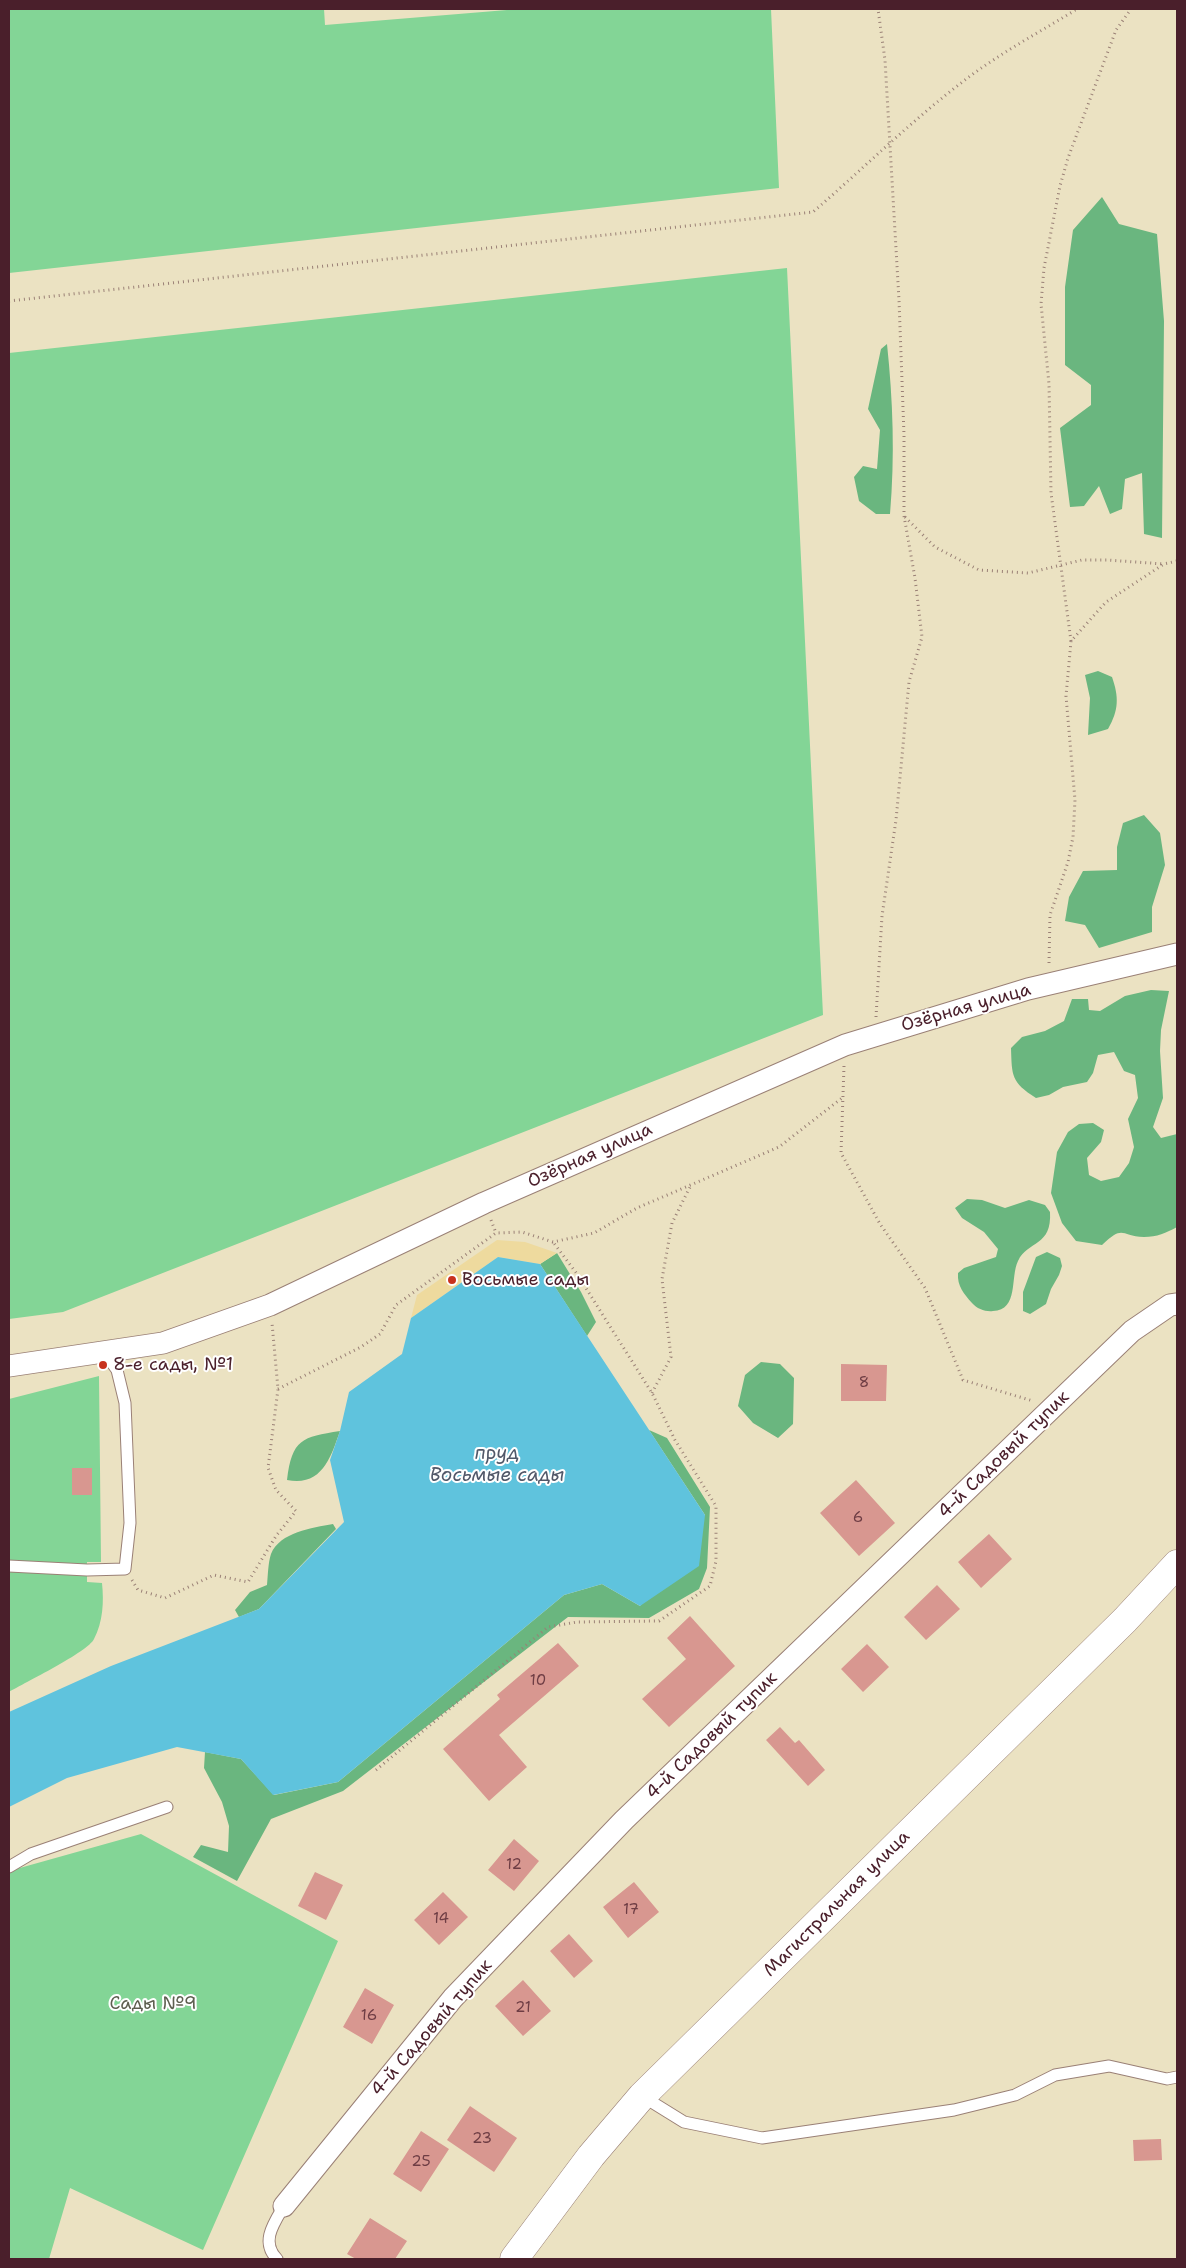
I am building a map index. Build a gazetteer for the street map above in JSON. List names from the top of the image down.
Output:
{
  "streets": {
    "street": ["Озёрная улица", "4-й Садовый тупик", "Магистральная улица"]
  },
  "water": ["пруд Восьмые сады"],
  "parks": ["Сады №9"],
  "places": ["Восьмые сады", "8-е сады, №1"],
  "house_numbers": [
    "8",
    "6",
    "10",
    "12",
    "17",
    "14",
    "21",
    "16",
    "23",
    "25"
  ]
}
